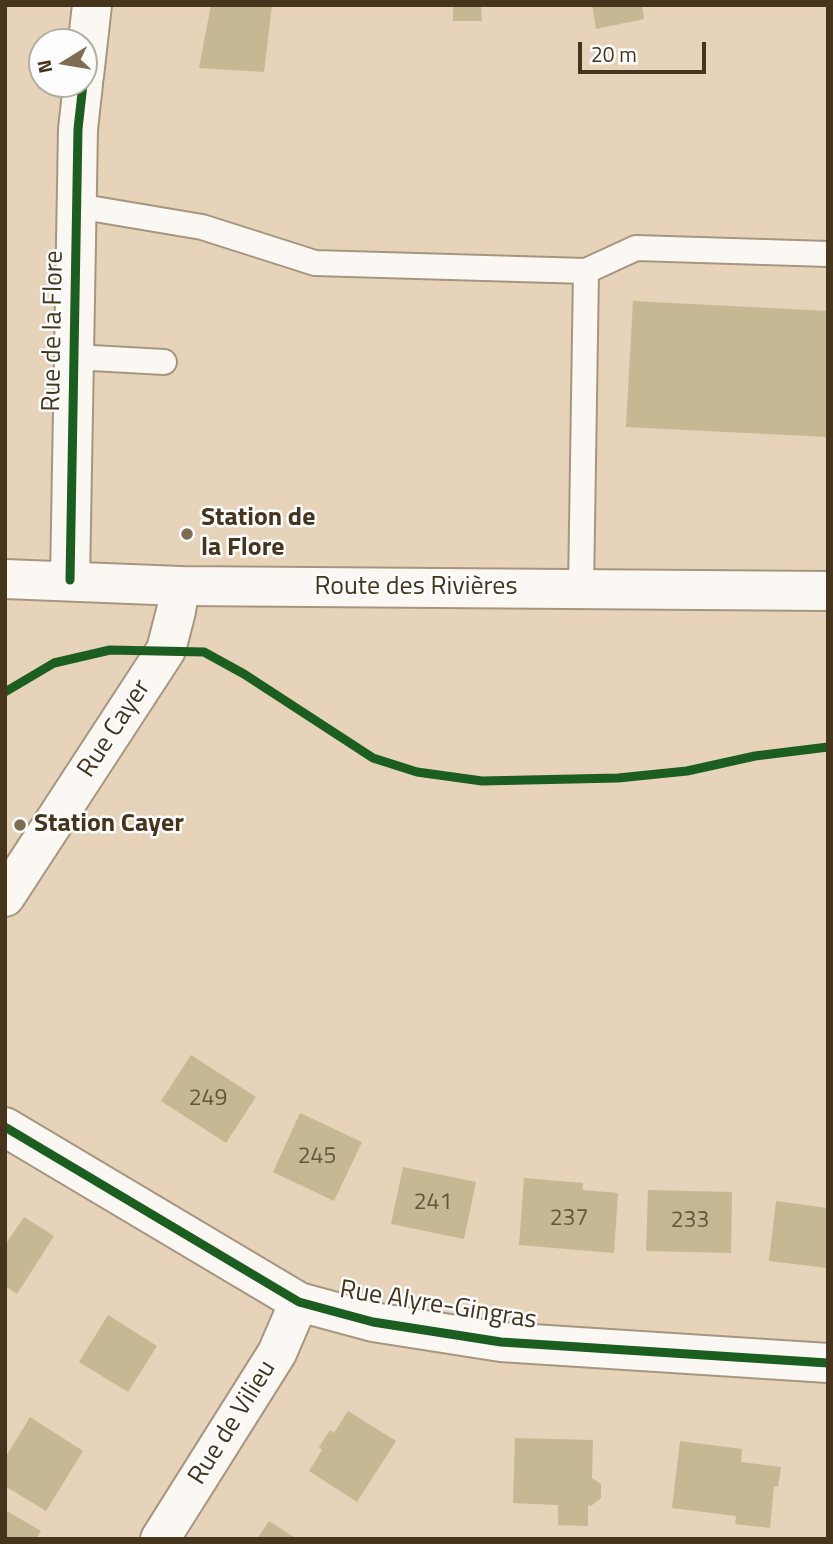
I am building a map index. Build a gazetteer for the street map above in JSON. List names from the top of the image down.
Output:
{
  "streets": {
    "street": [
      "Rue de la Flore",
      "Route des Rivières",
      "Rue Cayer",
      "Rue Alyre-Gingras",
      "Rue de Vilieu"
    ]
  },
  "crossings": [
    ["Rue de la Flore", "Route des Rivières"],
    ["Route des Rivières", "Rue Cayer"],
    ["Rue Alyre-Gingras", "Rue de Vilieu"]
  ],
  "places": ["Station de la Flore", "Station Cayer"],
  "house_numbers": [
    "249",
    "245",
    "241",
    "237",
    "233"
  ],
  "scale_bar": "20 m",
  "north": "left"
}
